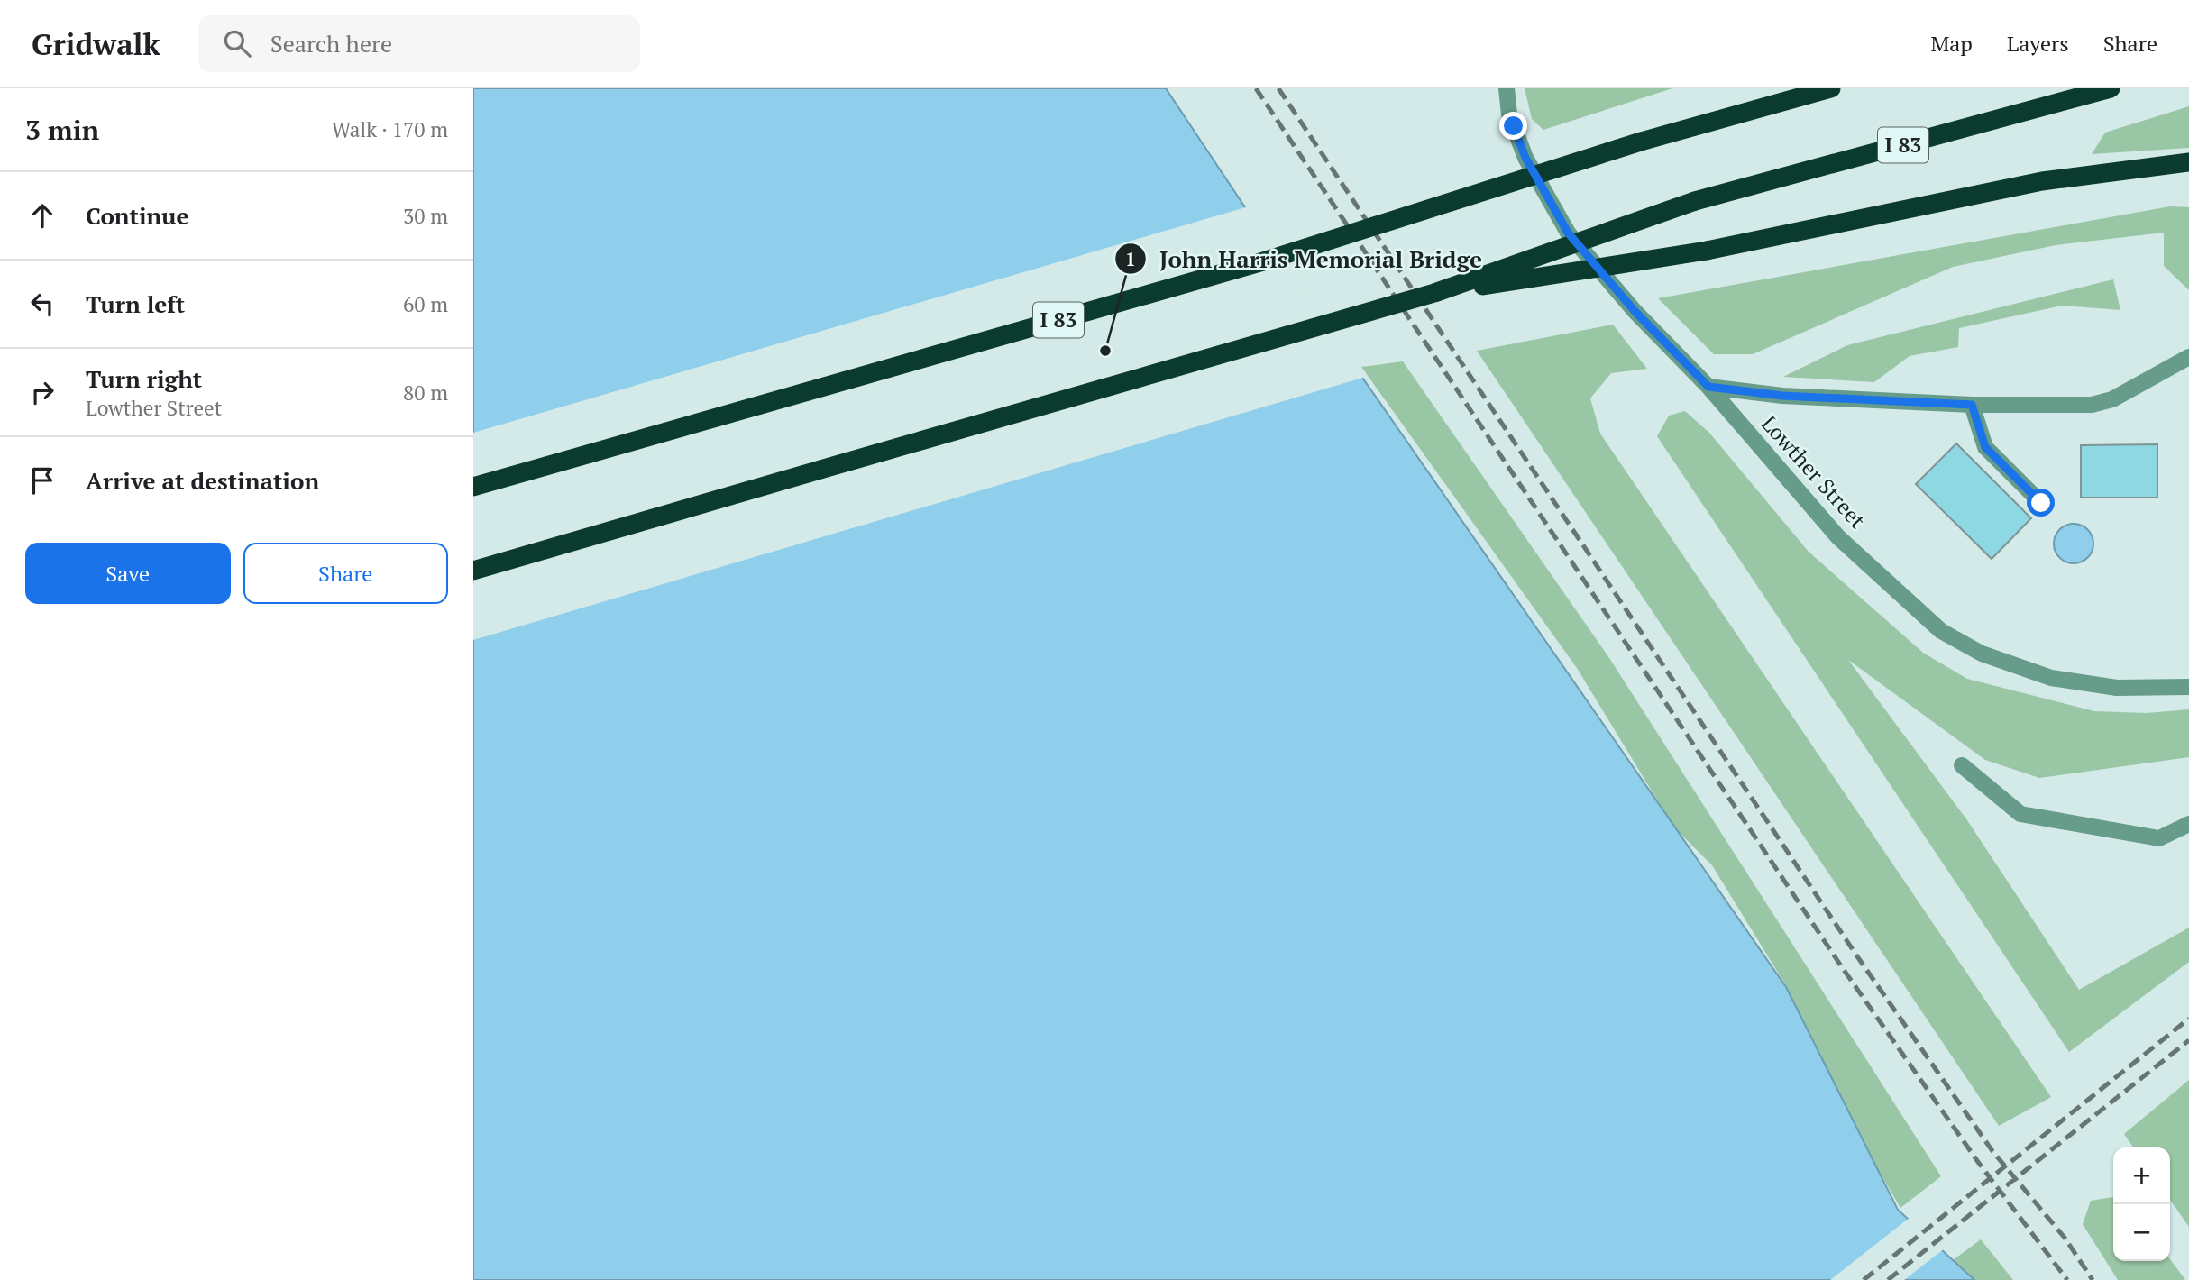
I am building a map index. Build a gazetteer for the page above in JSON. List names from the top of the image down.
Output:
{
  "streets": {
    "highway": ["I 83"],
    "street": ["Lowther Street"]
  },
  "places": ["John Harris Memorial Bridge"],
  "page": {
    "header": "Gridwalk",
    "search": "Search here",
    "nav": ["Map", "Layers", "Share"],
    "heading": ["3 min", "Walk · 170 m"],
    "list": [
      ["Continue", "30 m"],
      ["Turn left", "60 m"],
      ["Turn right", "Lowther Street", "80 m"],
      "Arrive at destination"
    ],
    "buttons": ["Save", "Share"],
    "map_buttons": ["+", "−"]
  }
}
